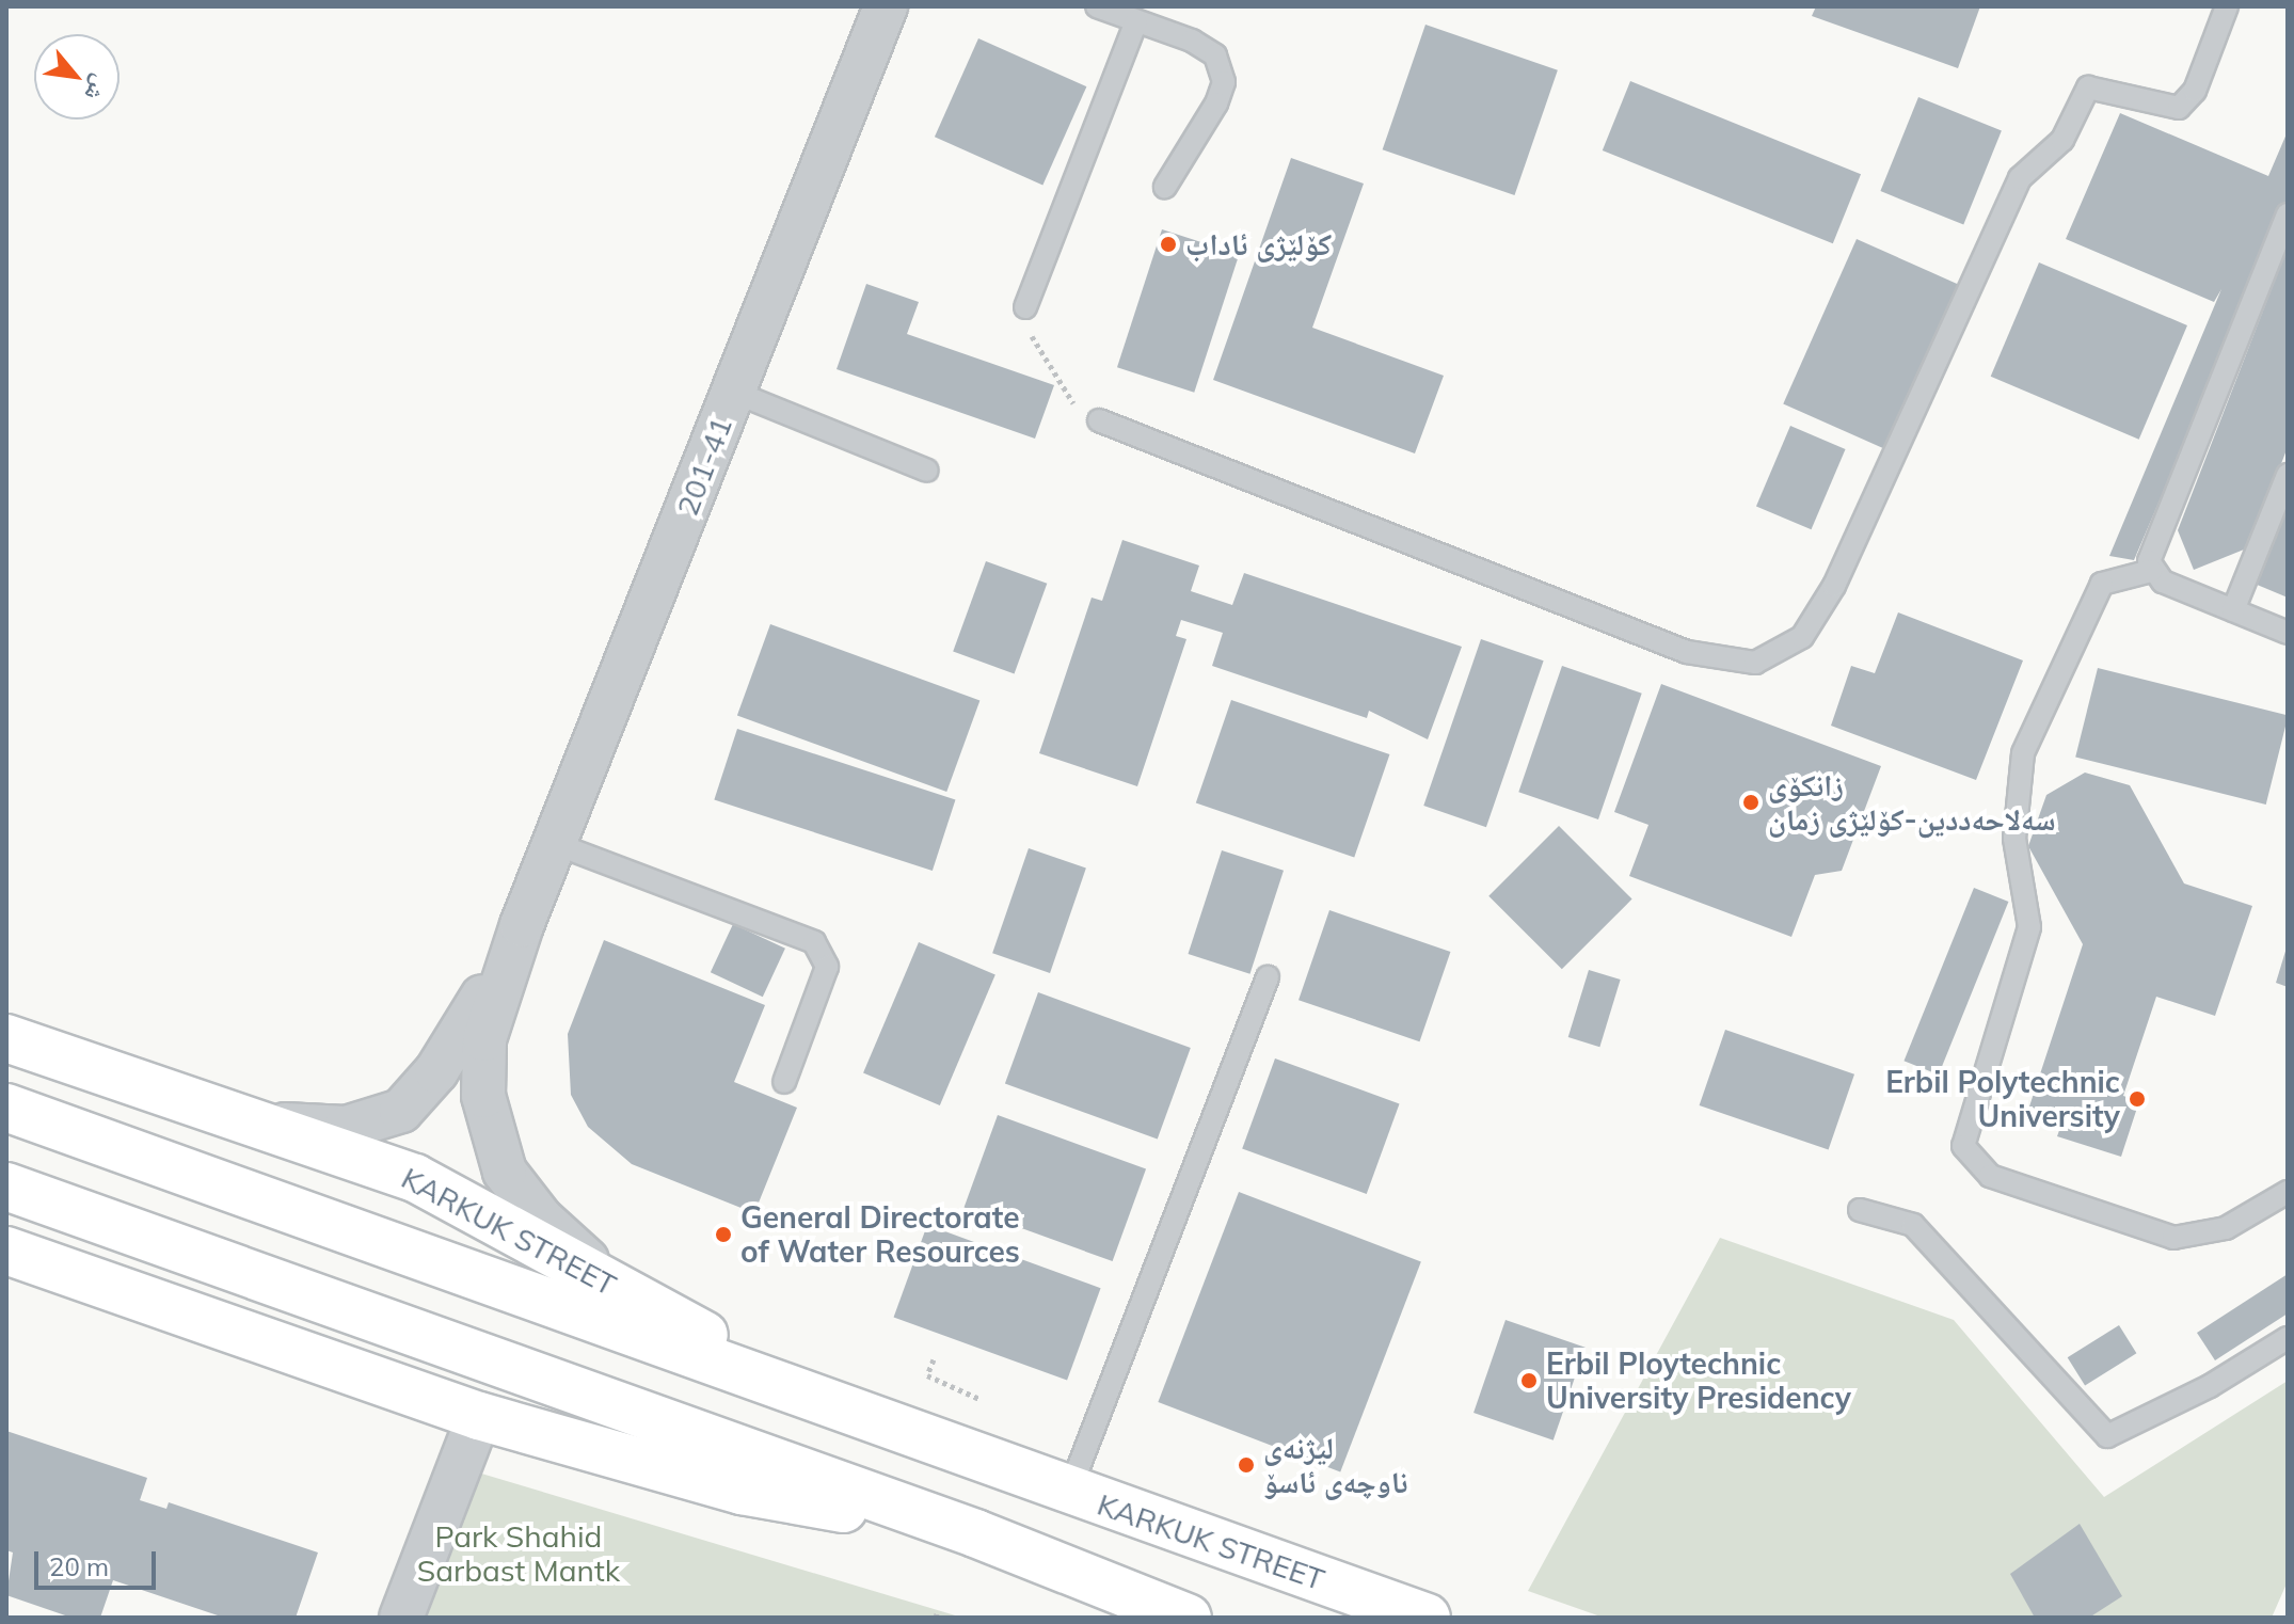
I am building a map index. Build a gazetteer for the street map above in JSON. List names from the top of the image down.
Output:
{
  "streets": {
    "highway": ["KARKUK STREET"],
    "street": ["201-41"]
  },
  "crossings": [
    ["201-41", "KARKUK STREET"]
  ],
  "parks": ["Park Shahid Sarbast Mantk"],
  "places": [
    "کۆلێژی ئاداب",
    "زانکۆی سەلاحەددین-کۆلێژی زمان",
    "Erbil Polytechnic University",
    "General Directorate of Water Resources",
    "Erbil Ploytechnic University Presidency",
    "لیژنەی ناوچەی ئاسۆ"
  ],
  "scale_bar": "20 m",
  "north": "bottom right"
}
